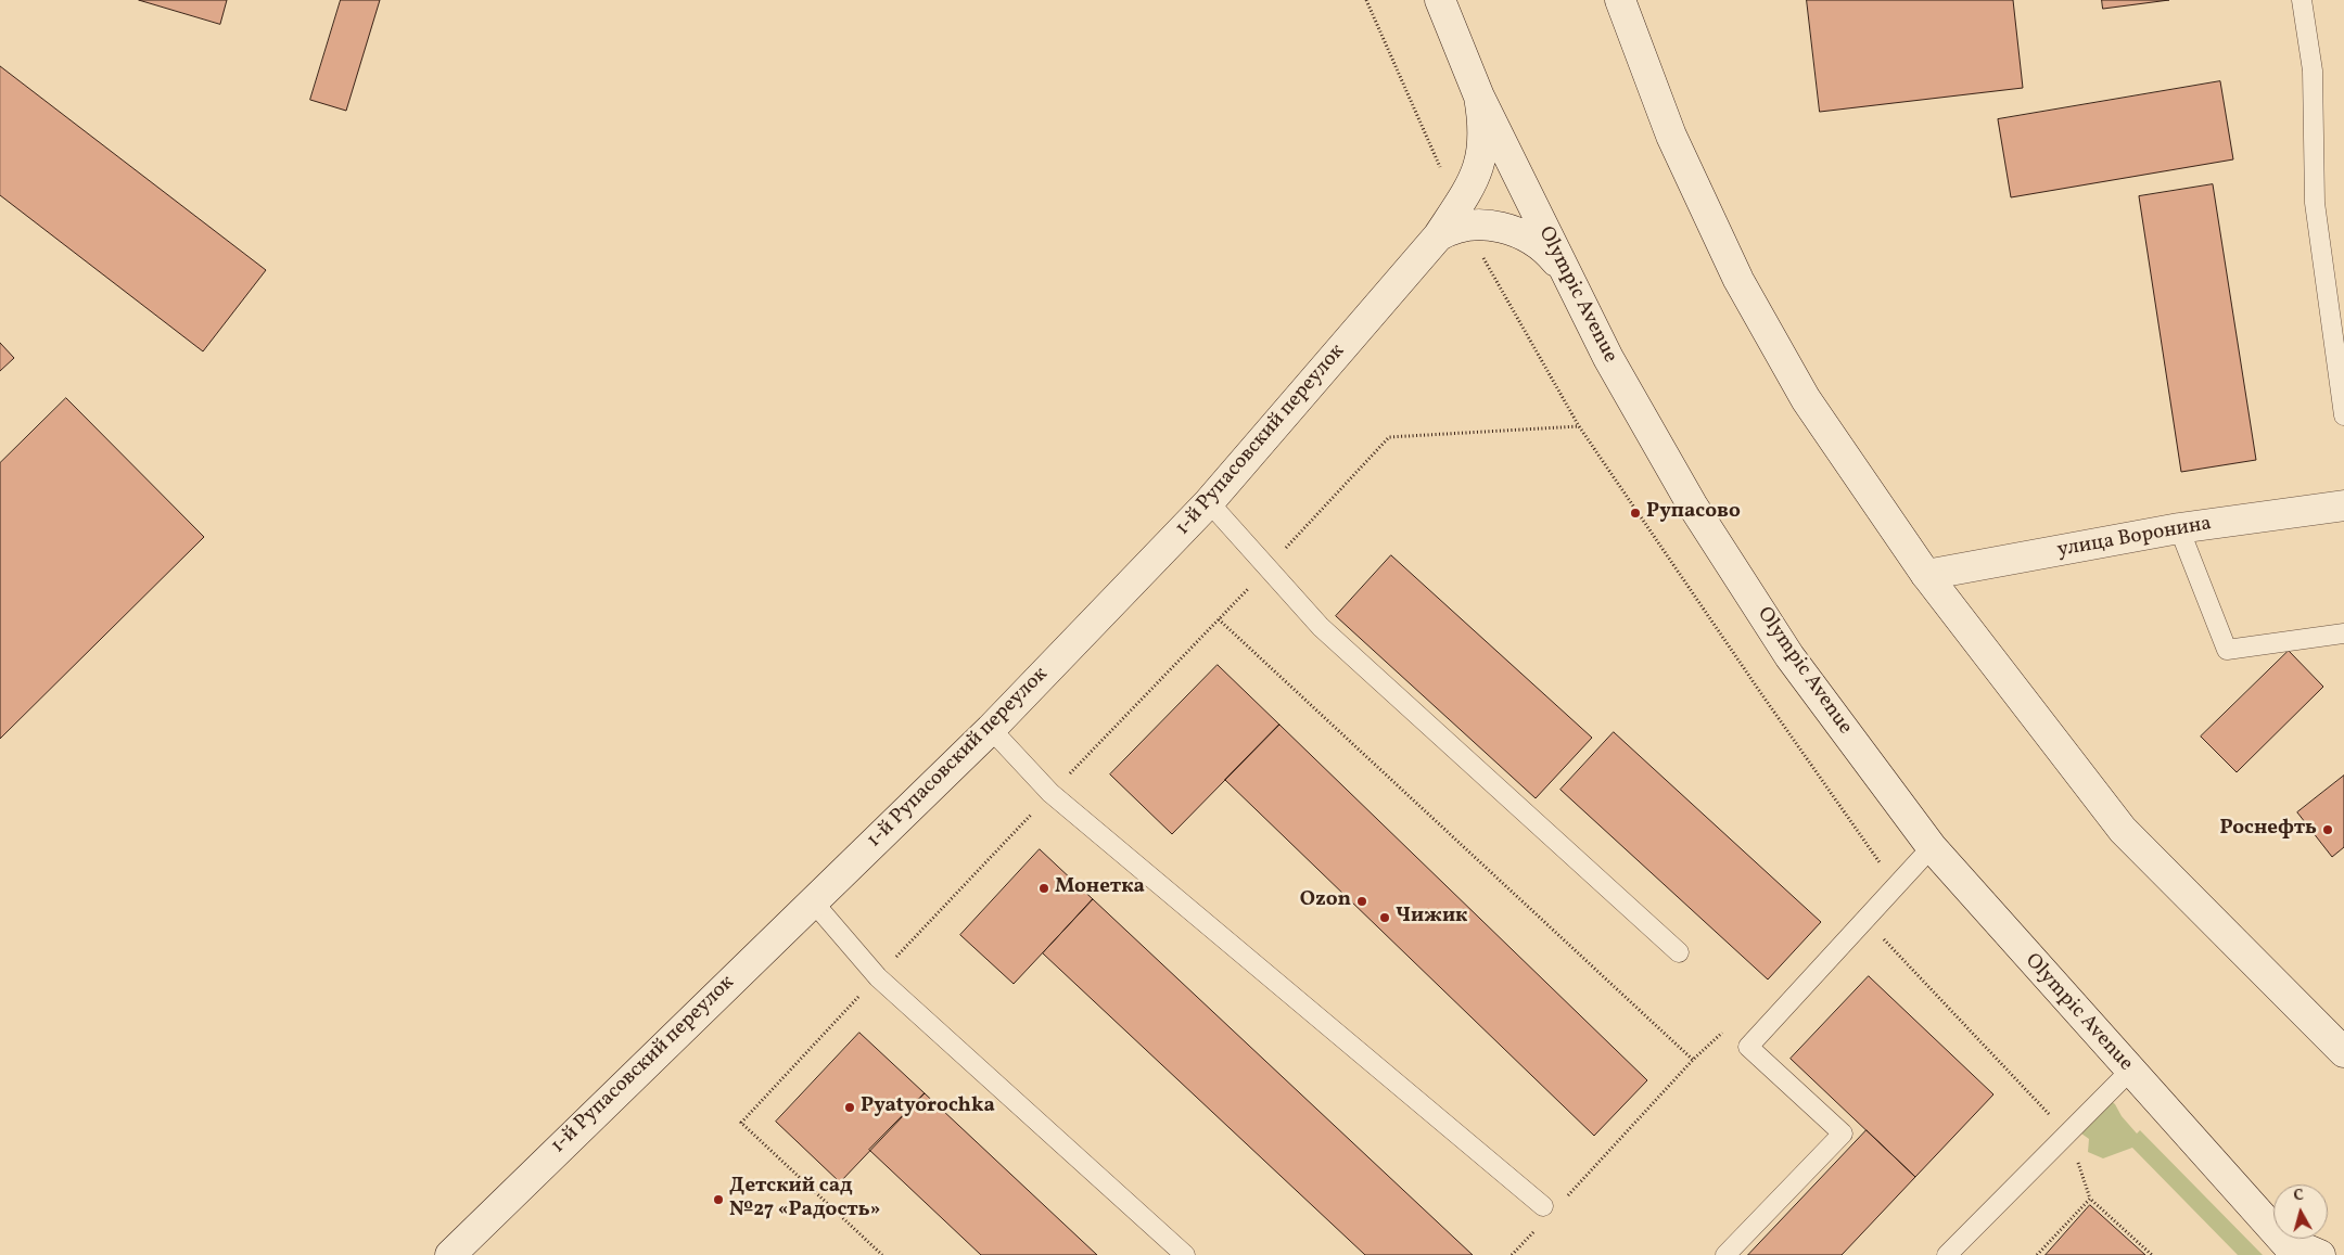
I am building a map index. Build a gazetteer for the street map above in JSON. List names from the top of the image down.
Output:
{
  "streets": {
    "main road": ["Olympic Avenue", "1-й Рупасовский переулок", "улица Воронина"]
  },
  "crossings": [
    ["Olympic Avenue", "1-й Рупасовский переулок"]
  ],
  "places": [
    "Рупасово",
    "Роснефть",
    "Монетка",
    "Ozon",
    "Чижик",
    "Pyatyorochka",
    "Детский сад №27 «Радость»"
  ],
  "north": "top"
}
